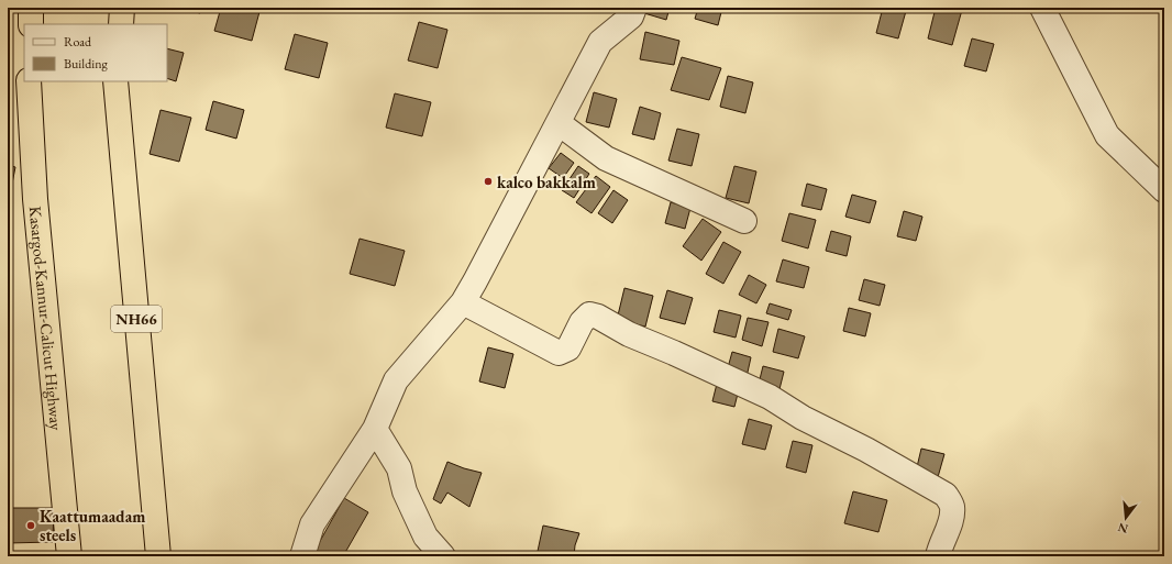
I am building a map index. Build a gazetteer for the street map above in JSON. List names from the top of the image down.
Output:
{
  "streets": {
    "highway": ["Kasargod-Kannur-Calicut Highway", "NH66"]
  },
  "places": ["kalco bakkalm", "Kaattumaadam steels"],
  "legend": ["Road", "Building"],
  "north": "bottom"
}
